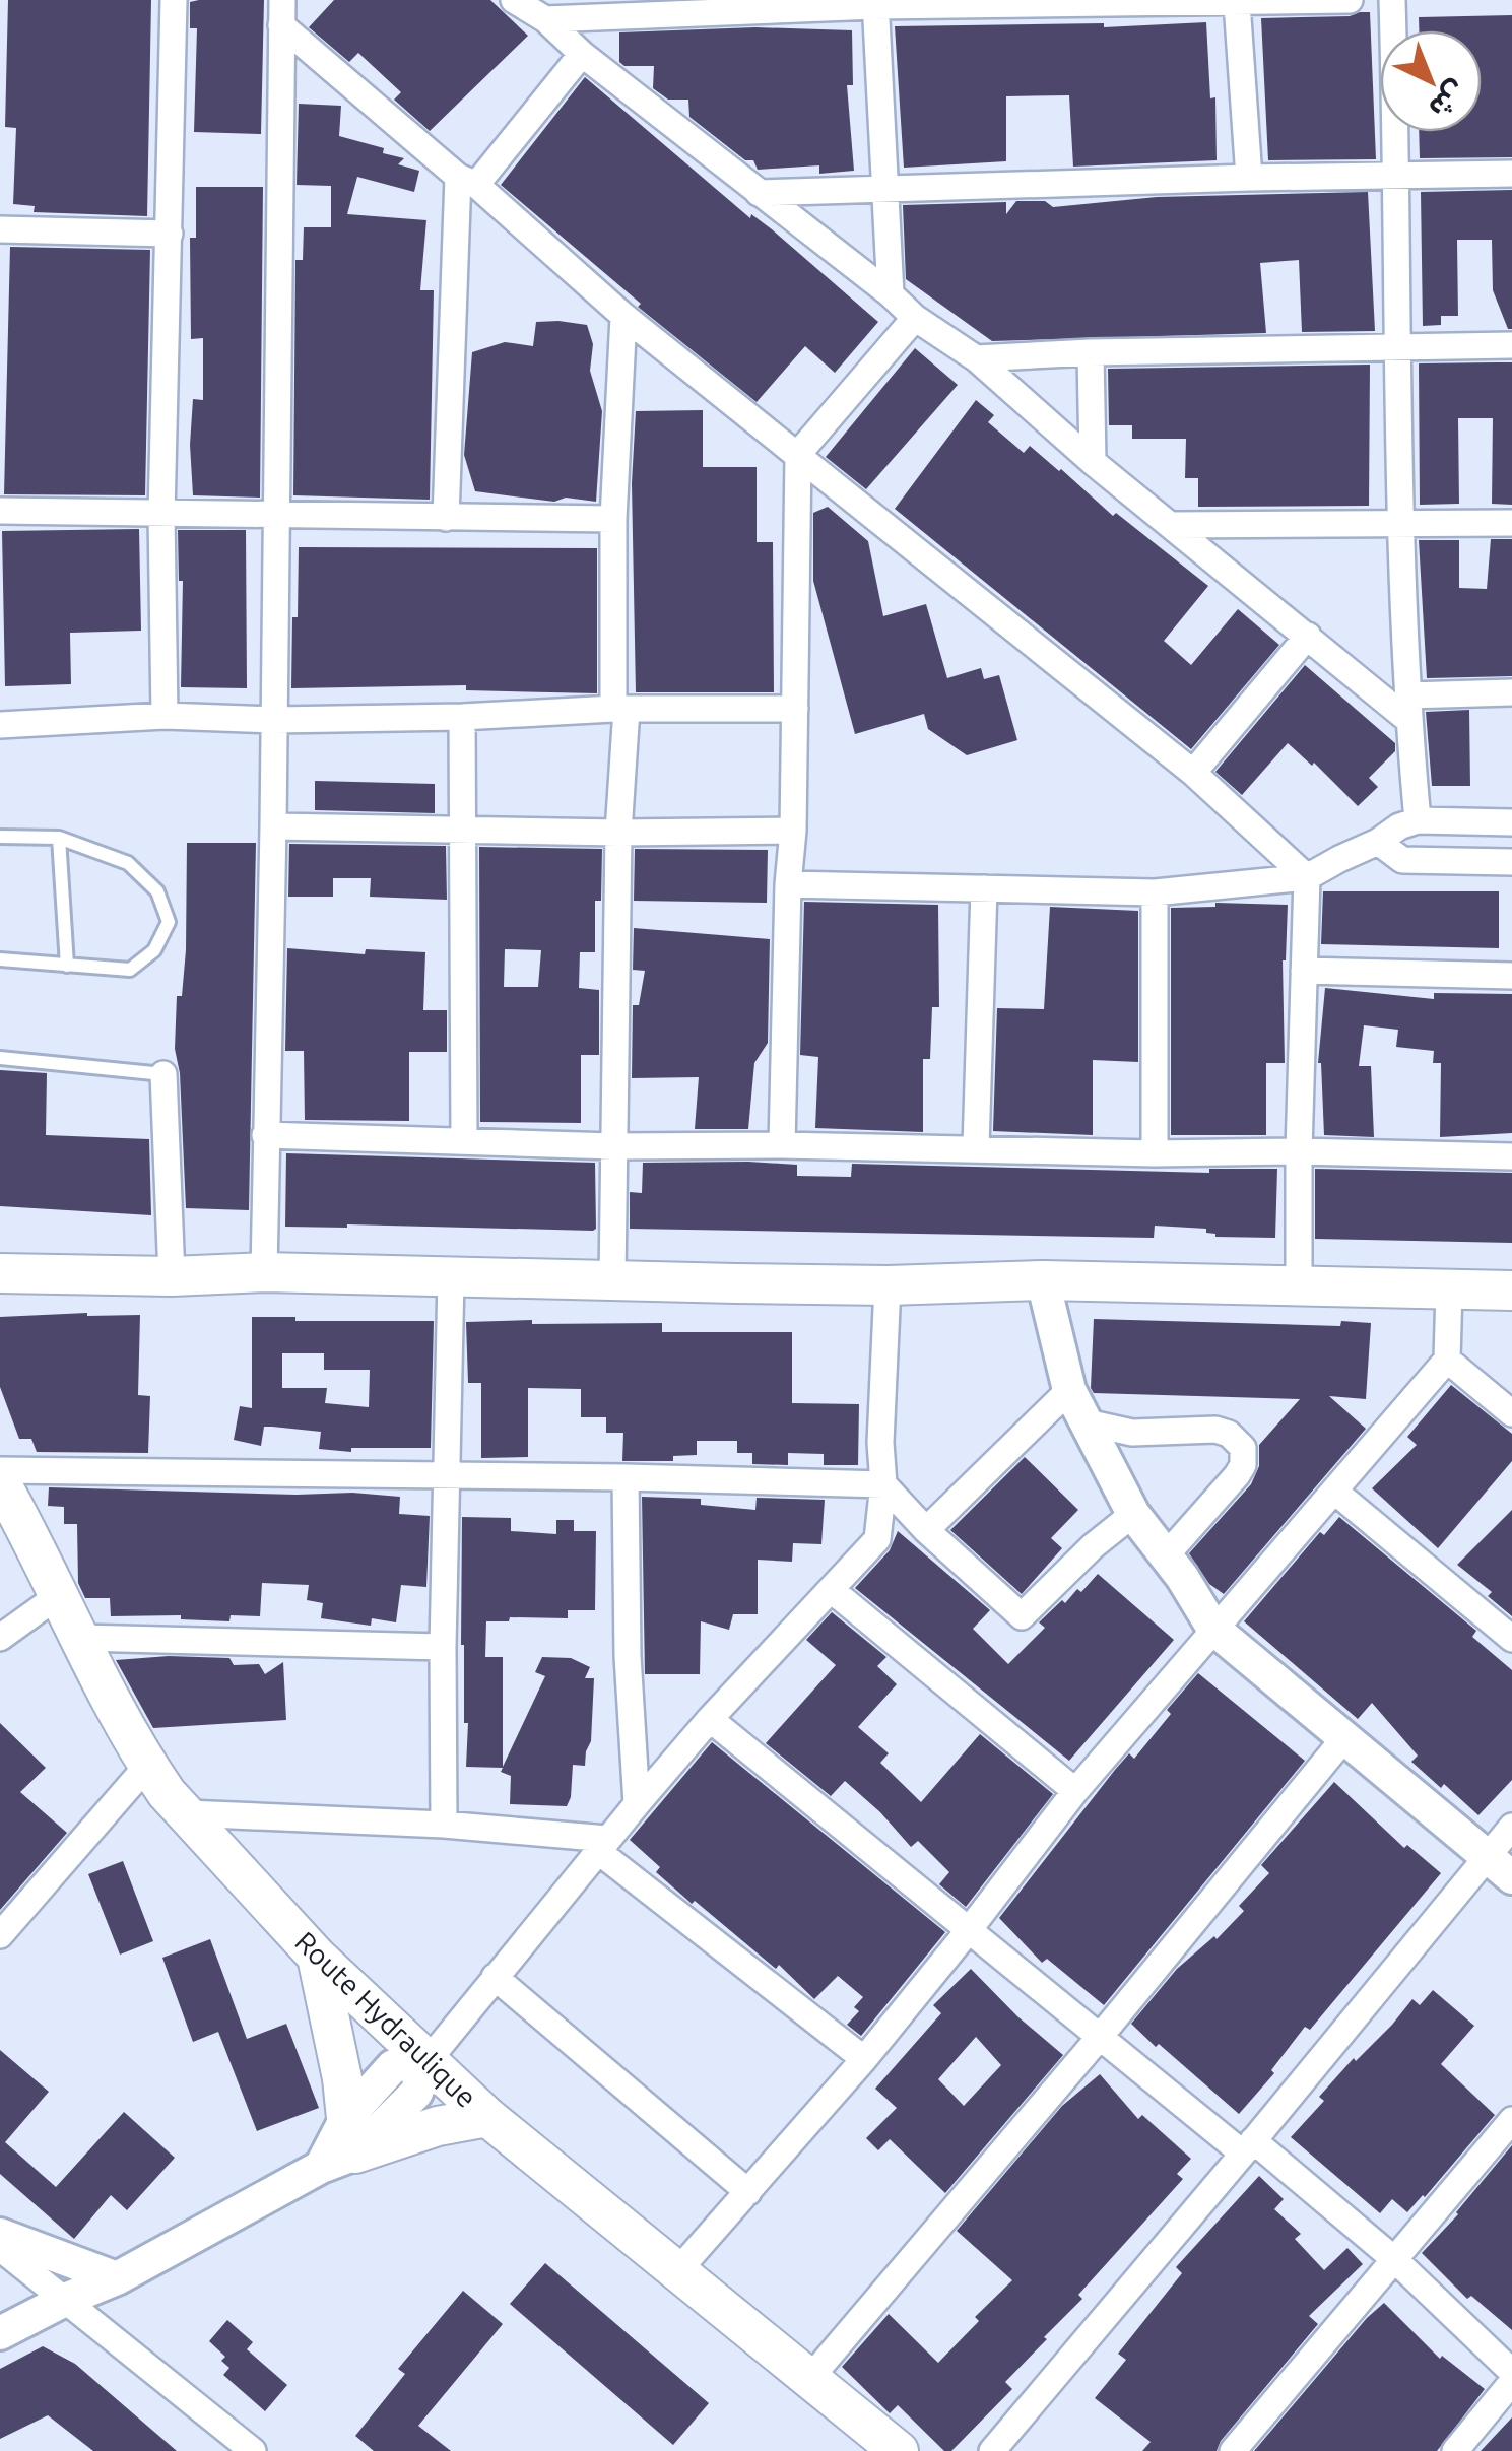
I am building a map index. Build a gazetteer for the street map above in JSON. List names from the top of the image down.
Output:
{
  "streets": {
    "main road": ["Route Hydraulique"]
  },
  "north": "bottom right"
}
